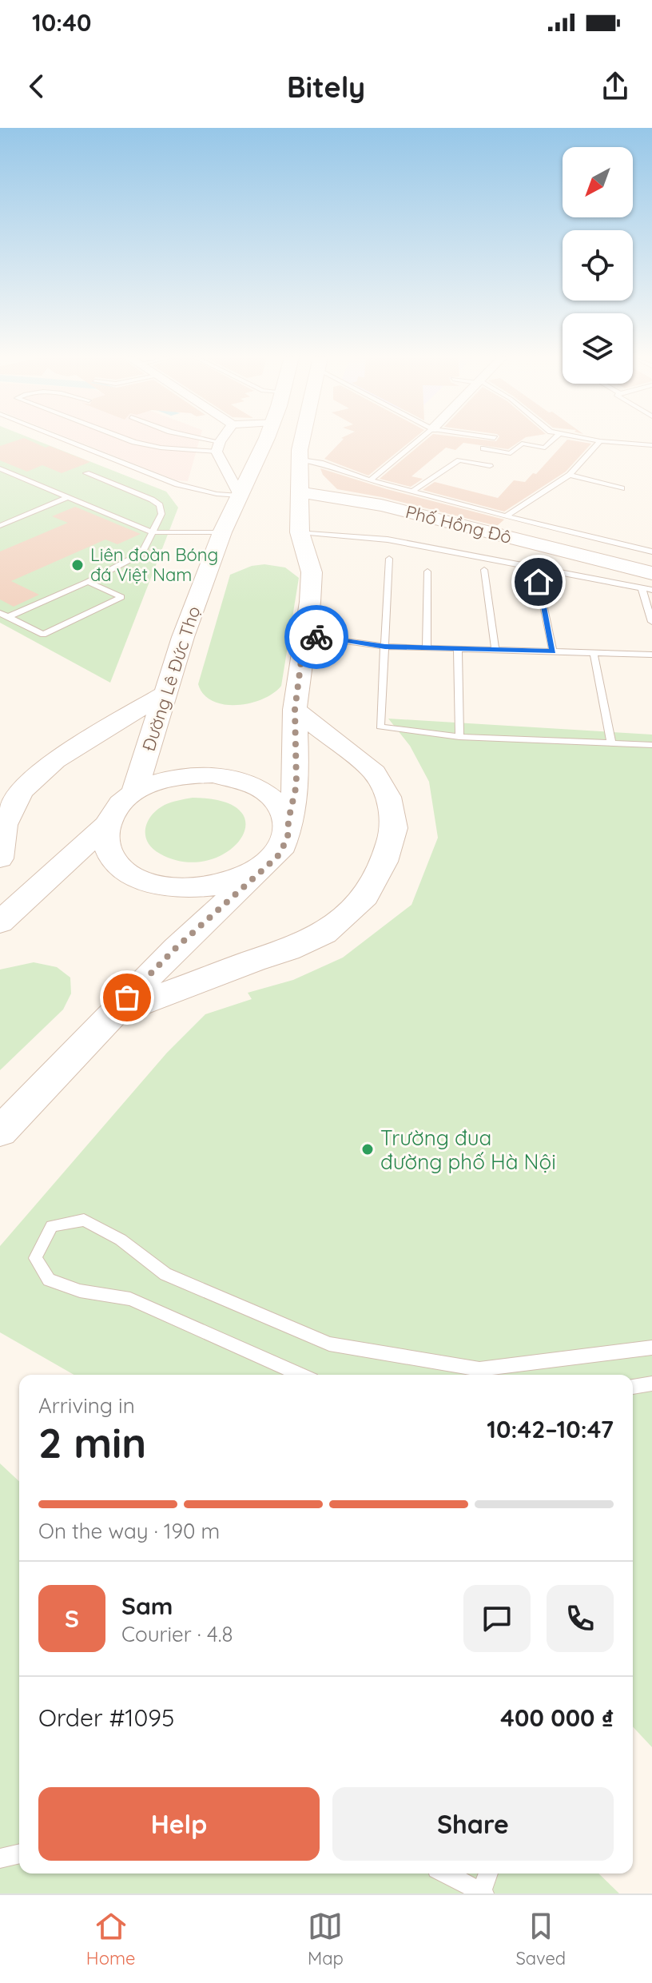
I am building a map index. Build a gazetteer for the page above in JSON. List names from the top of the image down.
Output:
{
  "streets": {
    "main road": ["Phố Hồng Đô", "Đường Lê Đức Thọ"]
  },
  "places": ["Liên đoàn Bóng đá Việt Nam", "Trường đua đường phố Hà Nội"],
  "north": "bottom left",
  "page": {
    "status": "10:40",
    "header": "Bitely",
    "heading": ["2 min", "Arriving in", "10:42–10:47"],
    "panel": [
      "Sam",
      "Courier · 4.8",
      "Order #1095",
      "400 000 ₫"
    ],
    "bar": "On the way · 190 m",
    "round": "S",
    "buttons": ["Help", "Share"],
    "tabs": ["Home", "Map", "Saved"]
  }
}
